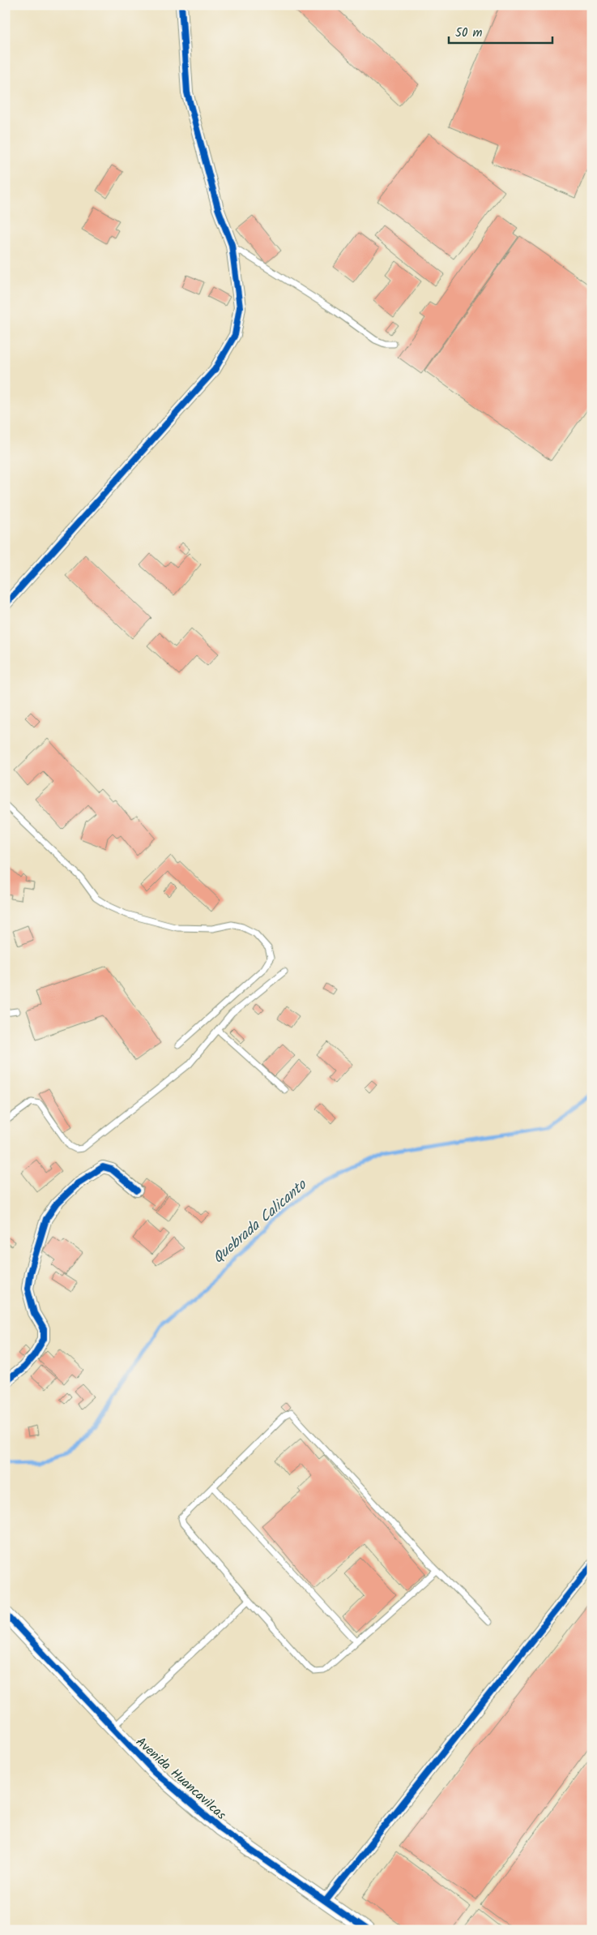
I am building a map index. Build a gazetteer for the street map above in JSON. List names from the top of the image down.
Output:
{
  "streets": {
    "street": ["Avenida Huancavilcas"]
  },
  "water": ["Quebrada Calicanto"],
  "scale_bar": "50 m"
}
